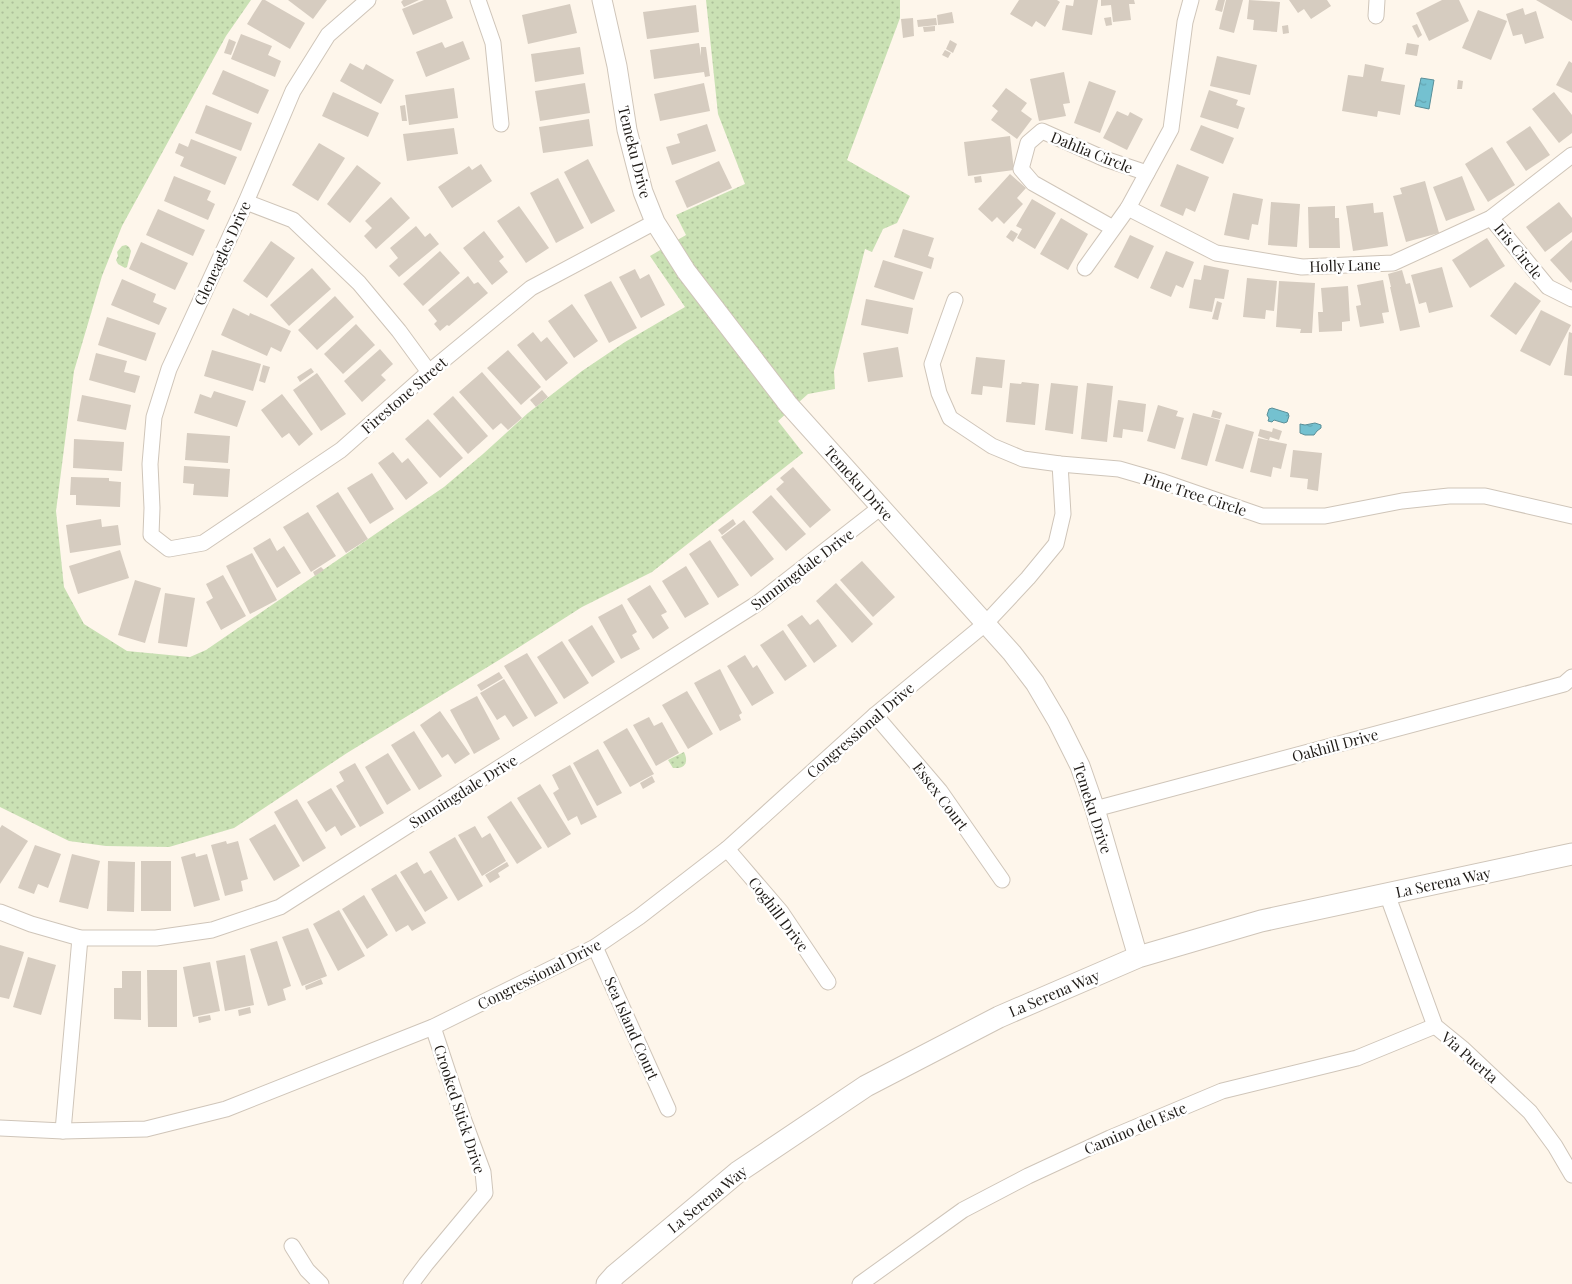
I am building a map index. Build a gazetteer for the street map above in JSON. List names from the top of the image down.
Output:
{
  "streets": {
    "main road": ["La Serena Way"],
    "street": [
      "Temeku Drive",
      "Dahlia Circle",
      "Iris Circle",
      "Gleneagles Drive",
      "Holly Lane",
      "Firestone Street",
      "Pine Tree Circle",
      "Sunningdale Drive",
      "Congressional Drive",
      "Oakhill Drive",
      "Essex Court",
      "Coghill Drive",
      "Sea Island Court",
      "Via Puerta",
      "Crooked Stick Drive",
      "Camino del Este"
    ]
  },
  "crossings": [
    ["Temeku Drive", "Firestone Street"],
    ["Temeku Drive", "Sunningdale Drive"],
    ["Temeku Drive", "Congressional Drive"],
    ["Temeku Drive", "Oakhill Drive"],
    ["Temeku Drive", "La Serena Way"],
    ["Iris Circle", "Holly Lane"],
    ["Gleneagles Drive", "Firestone Street"],
    ["Pine Tree Circle", "Congressional Drive"],
    ["Congressional Drive", "Essex Court"],
    ["Congressional Drive", "Coghill Drive"],
    ["Congressional Drive", "Sea Island Court"],
    ["Congressional Drive", "Crooked Stick Drive"],
    ["La Serena Way", "Via Puerta"],
    ["Via Puerta", "Camino del Este"]
  ]
}
